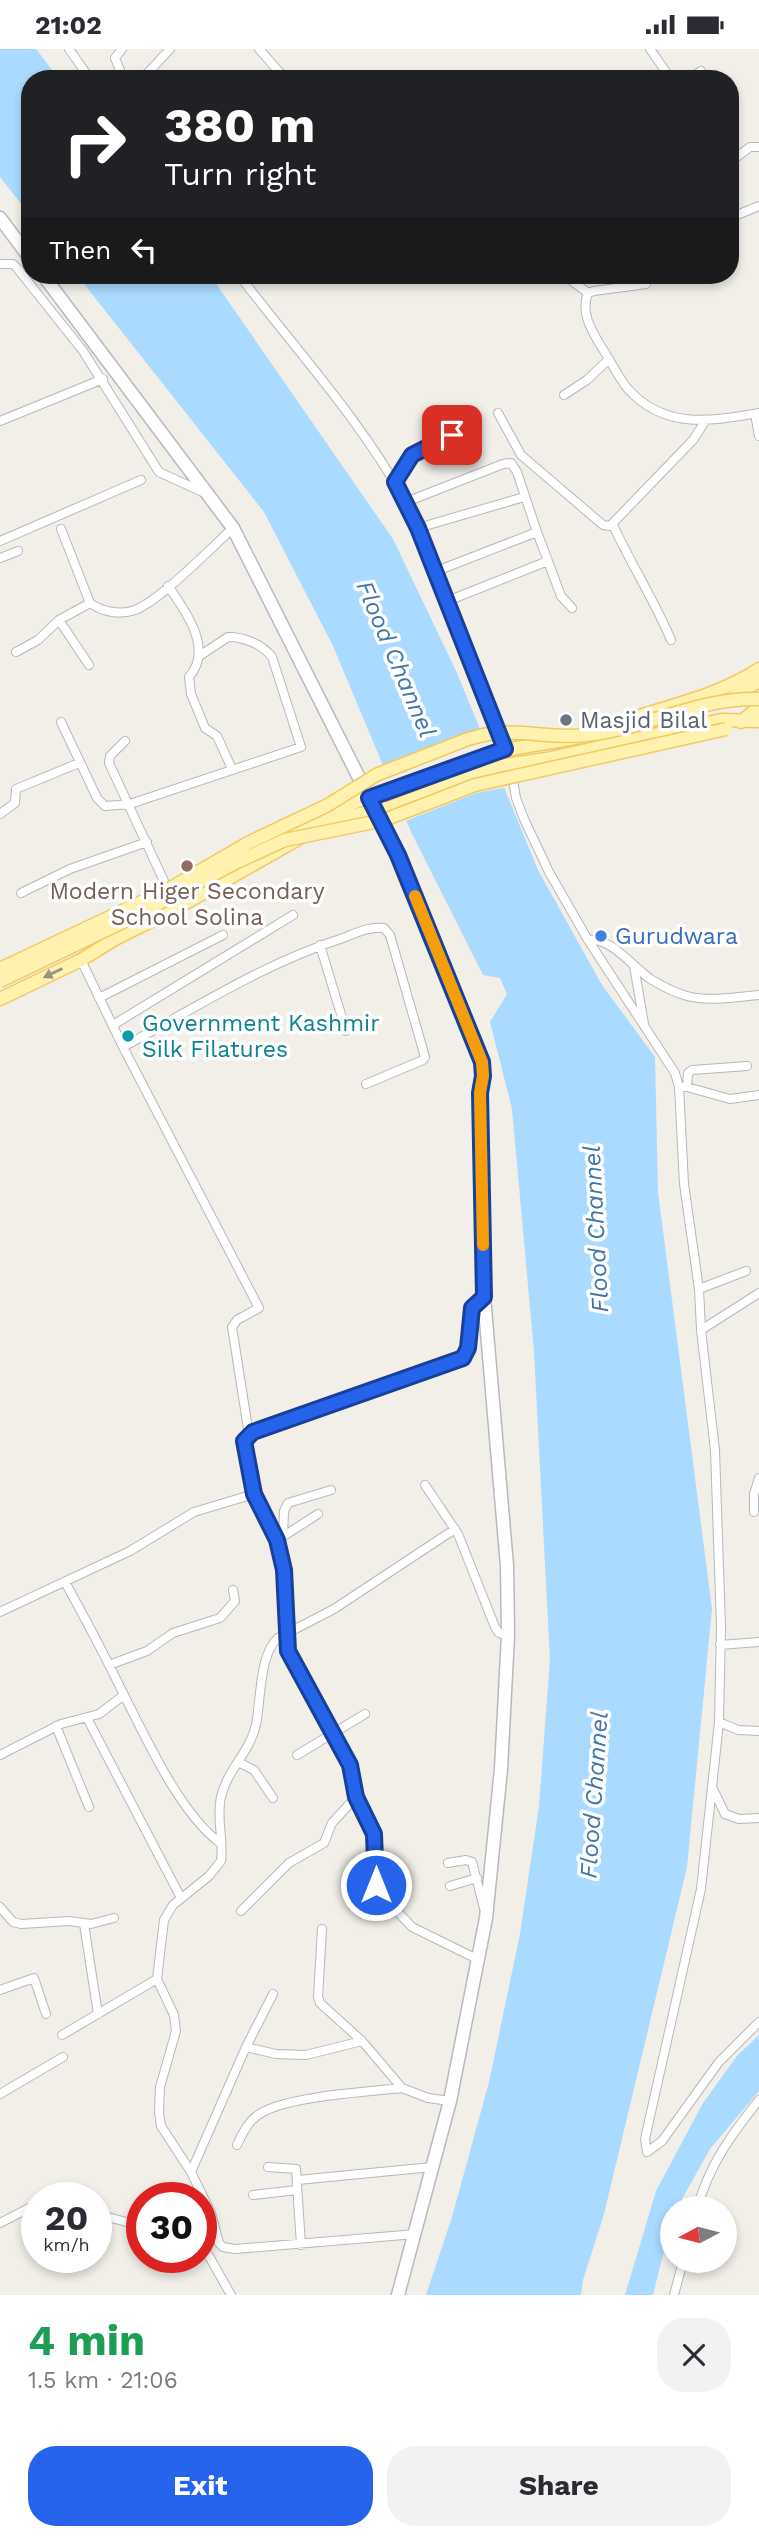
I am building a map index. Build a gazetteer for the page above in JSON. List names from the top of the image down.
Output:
{
  "water": ["Flood Channel"],
  "places": [
    "Masjid Bilal",
    "Modern Higer Secondary School Solina",
    "Gurudwara",
    "Government Kashmir Silk Filatures"
  ],
  "north": "left",
  "page": {
    "status": "21:02",
    "turn": ["380 m", "Turn right"],
    "then": "Then",
    "speed": "20 km/h",
    "limit": "30",
    "heading": ["4 min", "1.5 km · 21:06"],
    "buttons": ["Exit", "Share"]
  }
}
